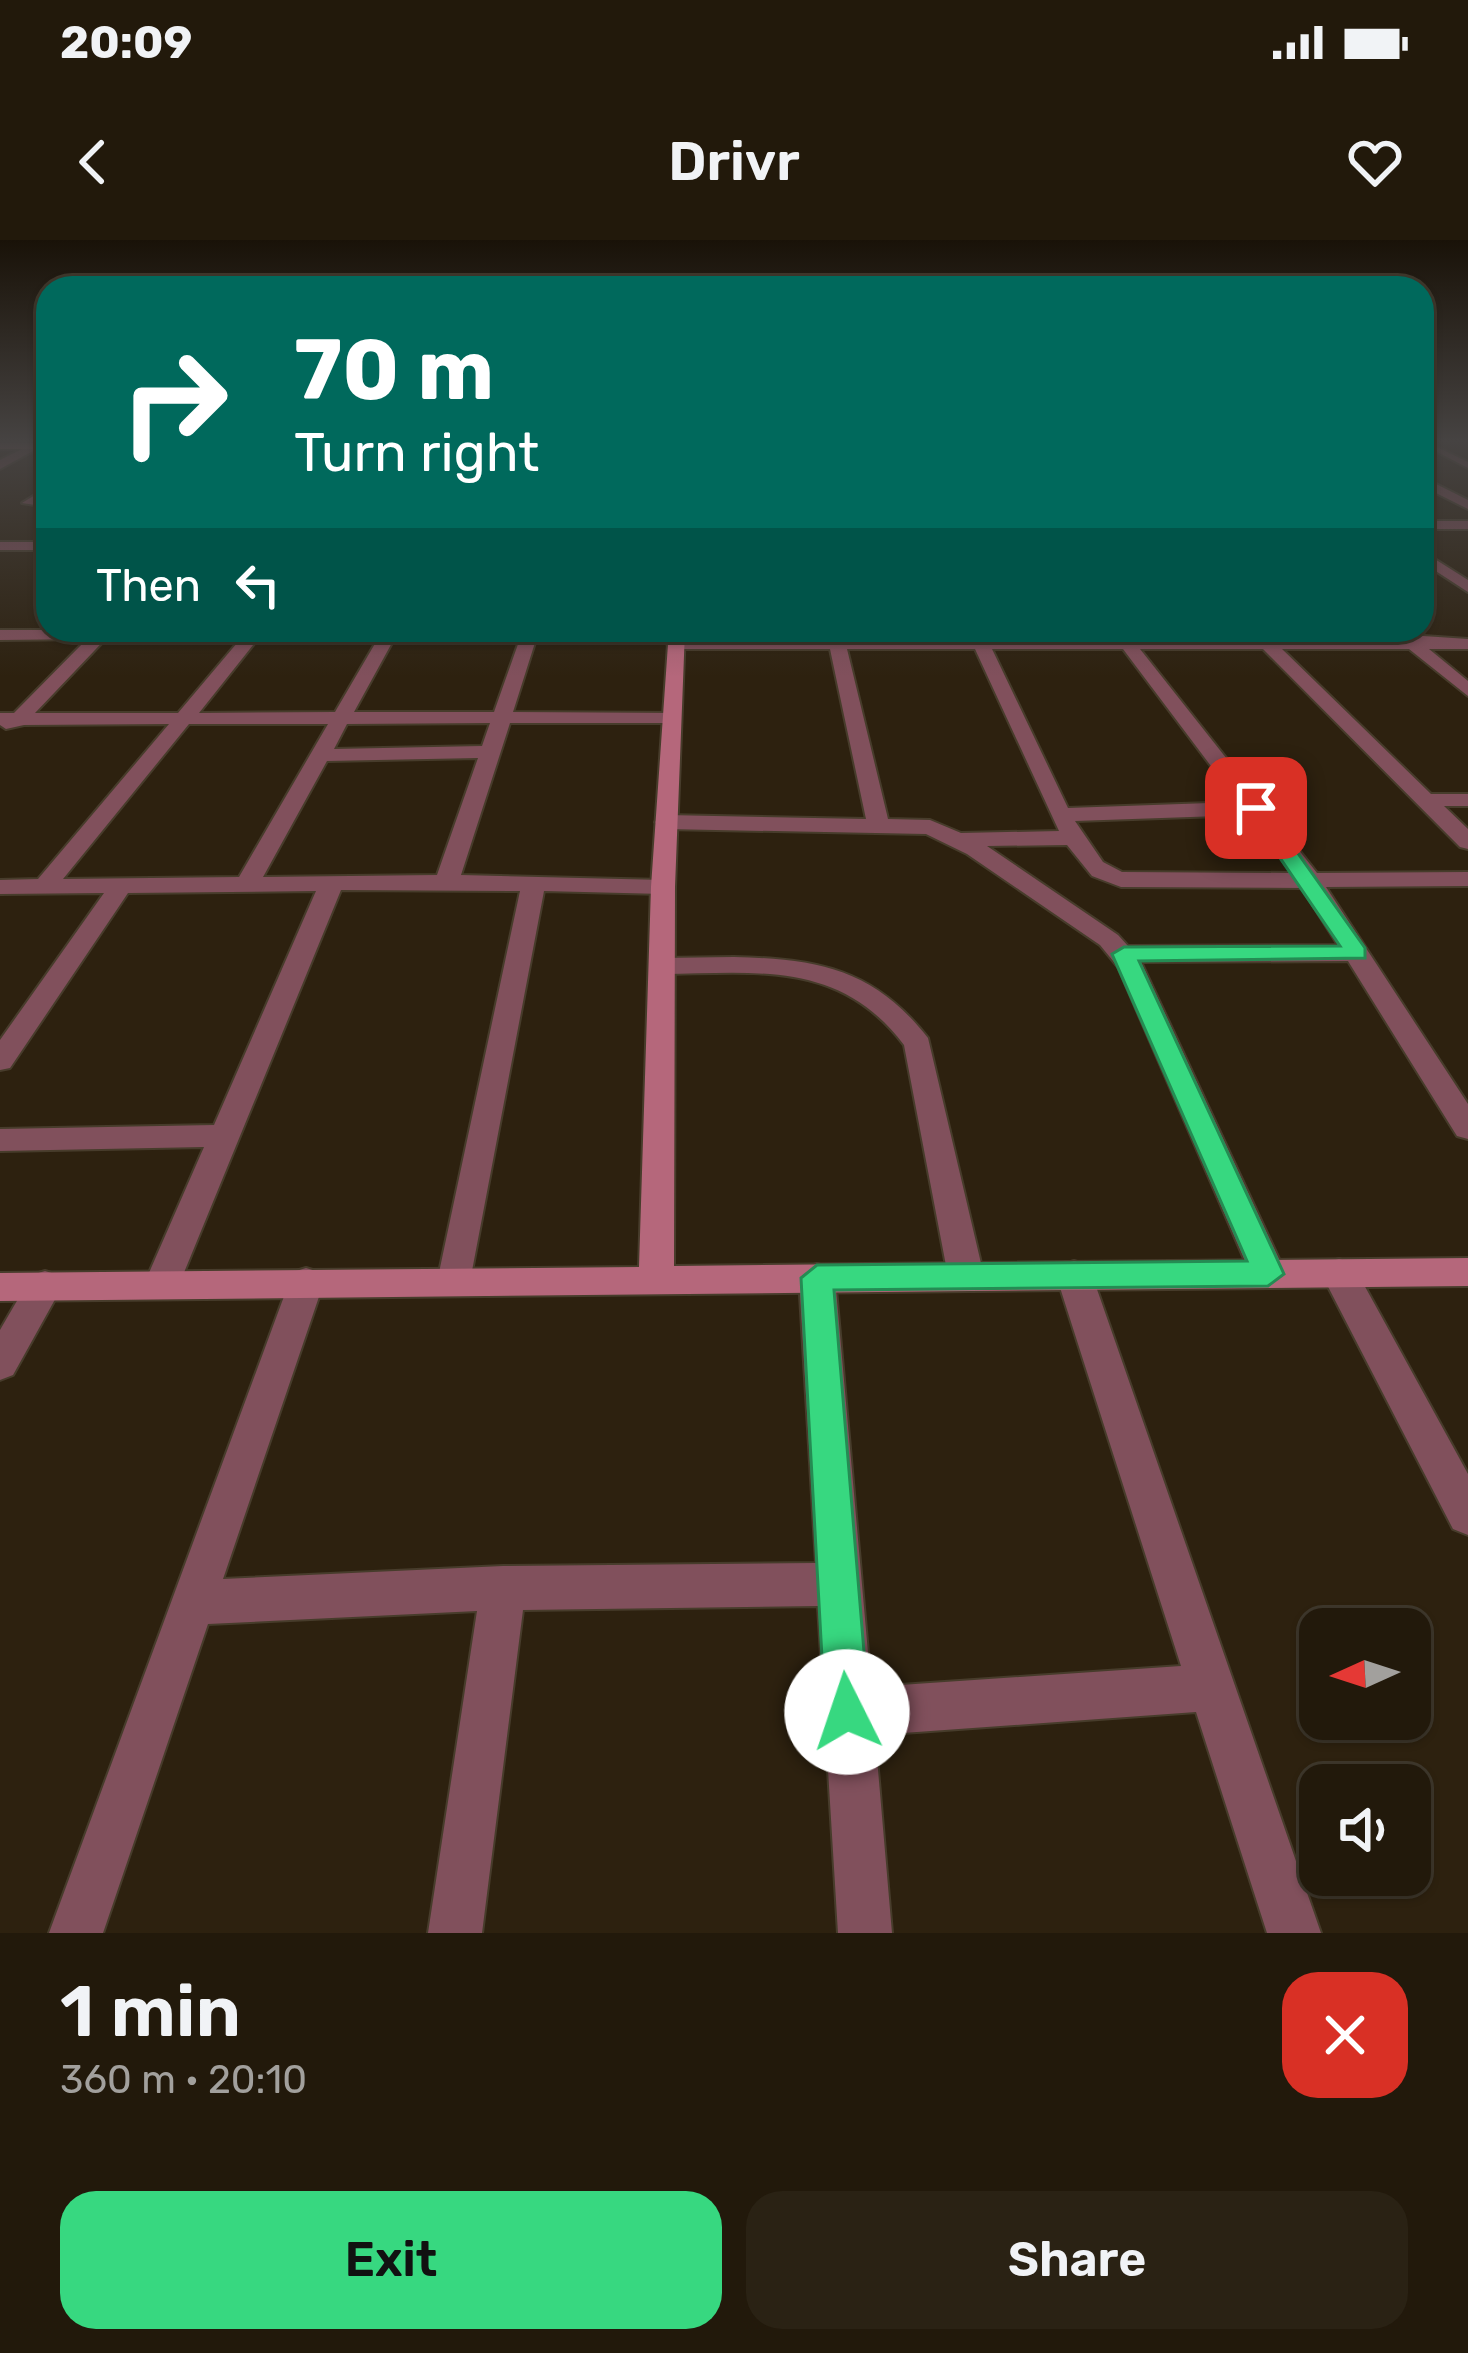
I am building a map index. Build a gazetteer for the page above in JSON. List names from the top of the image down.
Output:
{
  "north": "left",
  "page": {
    "status": "20:09",
    "header": "Drivr",
    "turn": ["70 m", "Turn right"],
    "then": "Then",
    "heading": ["1 min", "360 m · 20:10"],
    "buttons": ["Exit", "Share"]
  }
}
